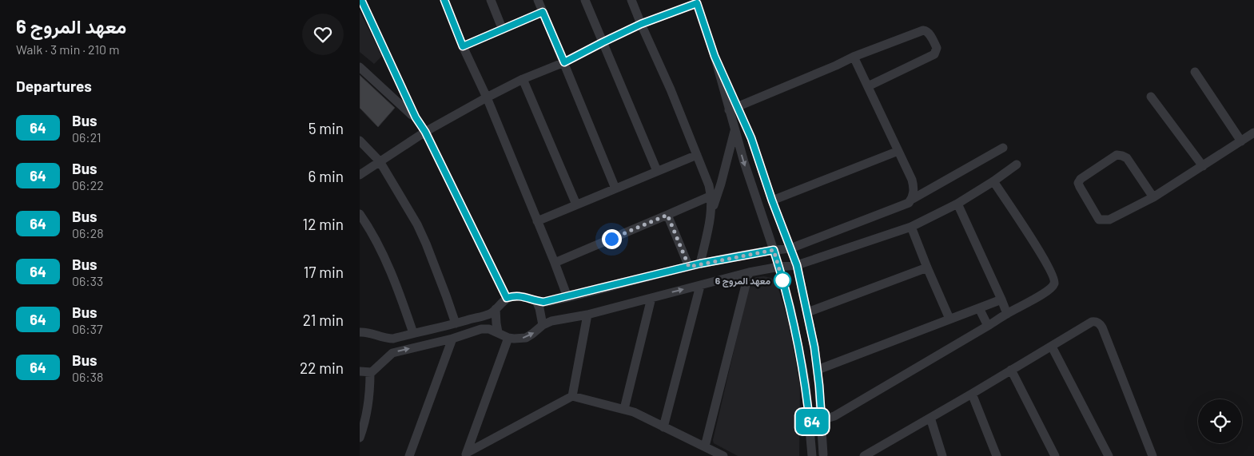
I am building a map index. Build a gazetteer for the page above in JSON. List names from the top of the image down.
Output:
{
  "places": ["معهد المروج 6"],
  "lines": ["bus line 64"],
  "page": {
    "heading": [
      ["معهد المروج 6", "Walk · 3 min · 210 m"],
      "Departures"
    ],
    "on_map": "64",
    "list": [
      {
        "mark": "64",
        "name": "Bus",
        "note": "06:21",
        "value": "5 min"
      },
      {
        "mark": "64",
        "name": "Bus",
        "note": "06:22",
        "value": "6 min"
      },
      {
        "mark": "64",
        "name": "Bus",
        "note": "06:28",
        "value": "12 min"
      },
      {
        "mark": "64",
        "name": "Bus",
        "note": "06:33",
        "value": "17 min"
      },
      {
        "mark": "64",
        "name": "Bus",
        "note": "06:37",
        "value": "21 min"
      },
      {
        "mark": "64",
        "name": "Bus",
        "note": "06:38",
        "value": "22 min"
      }
    ]
  }
}
